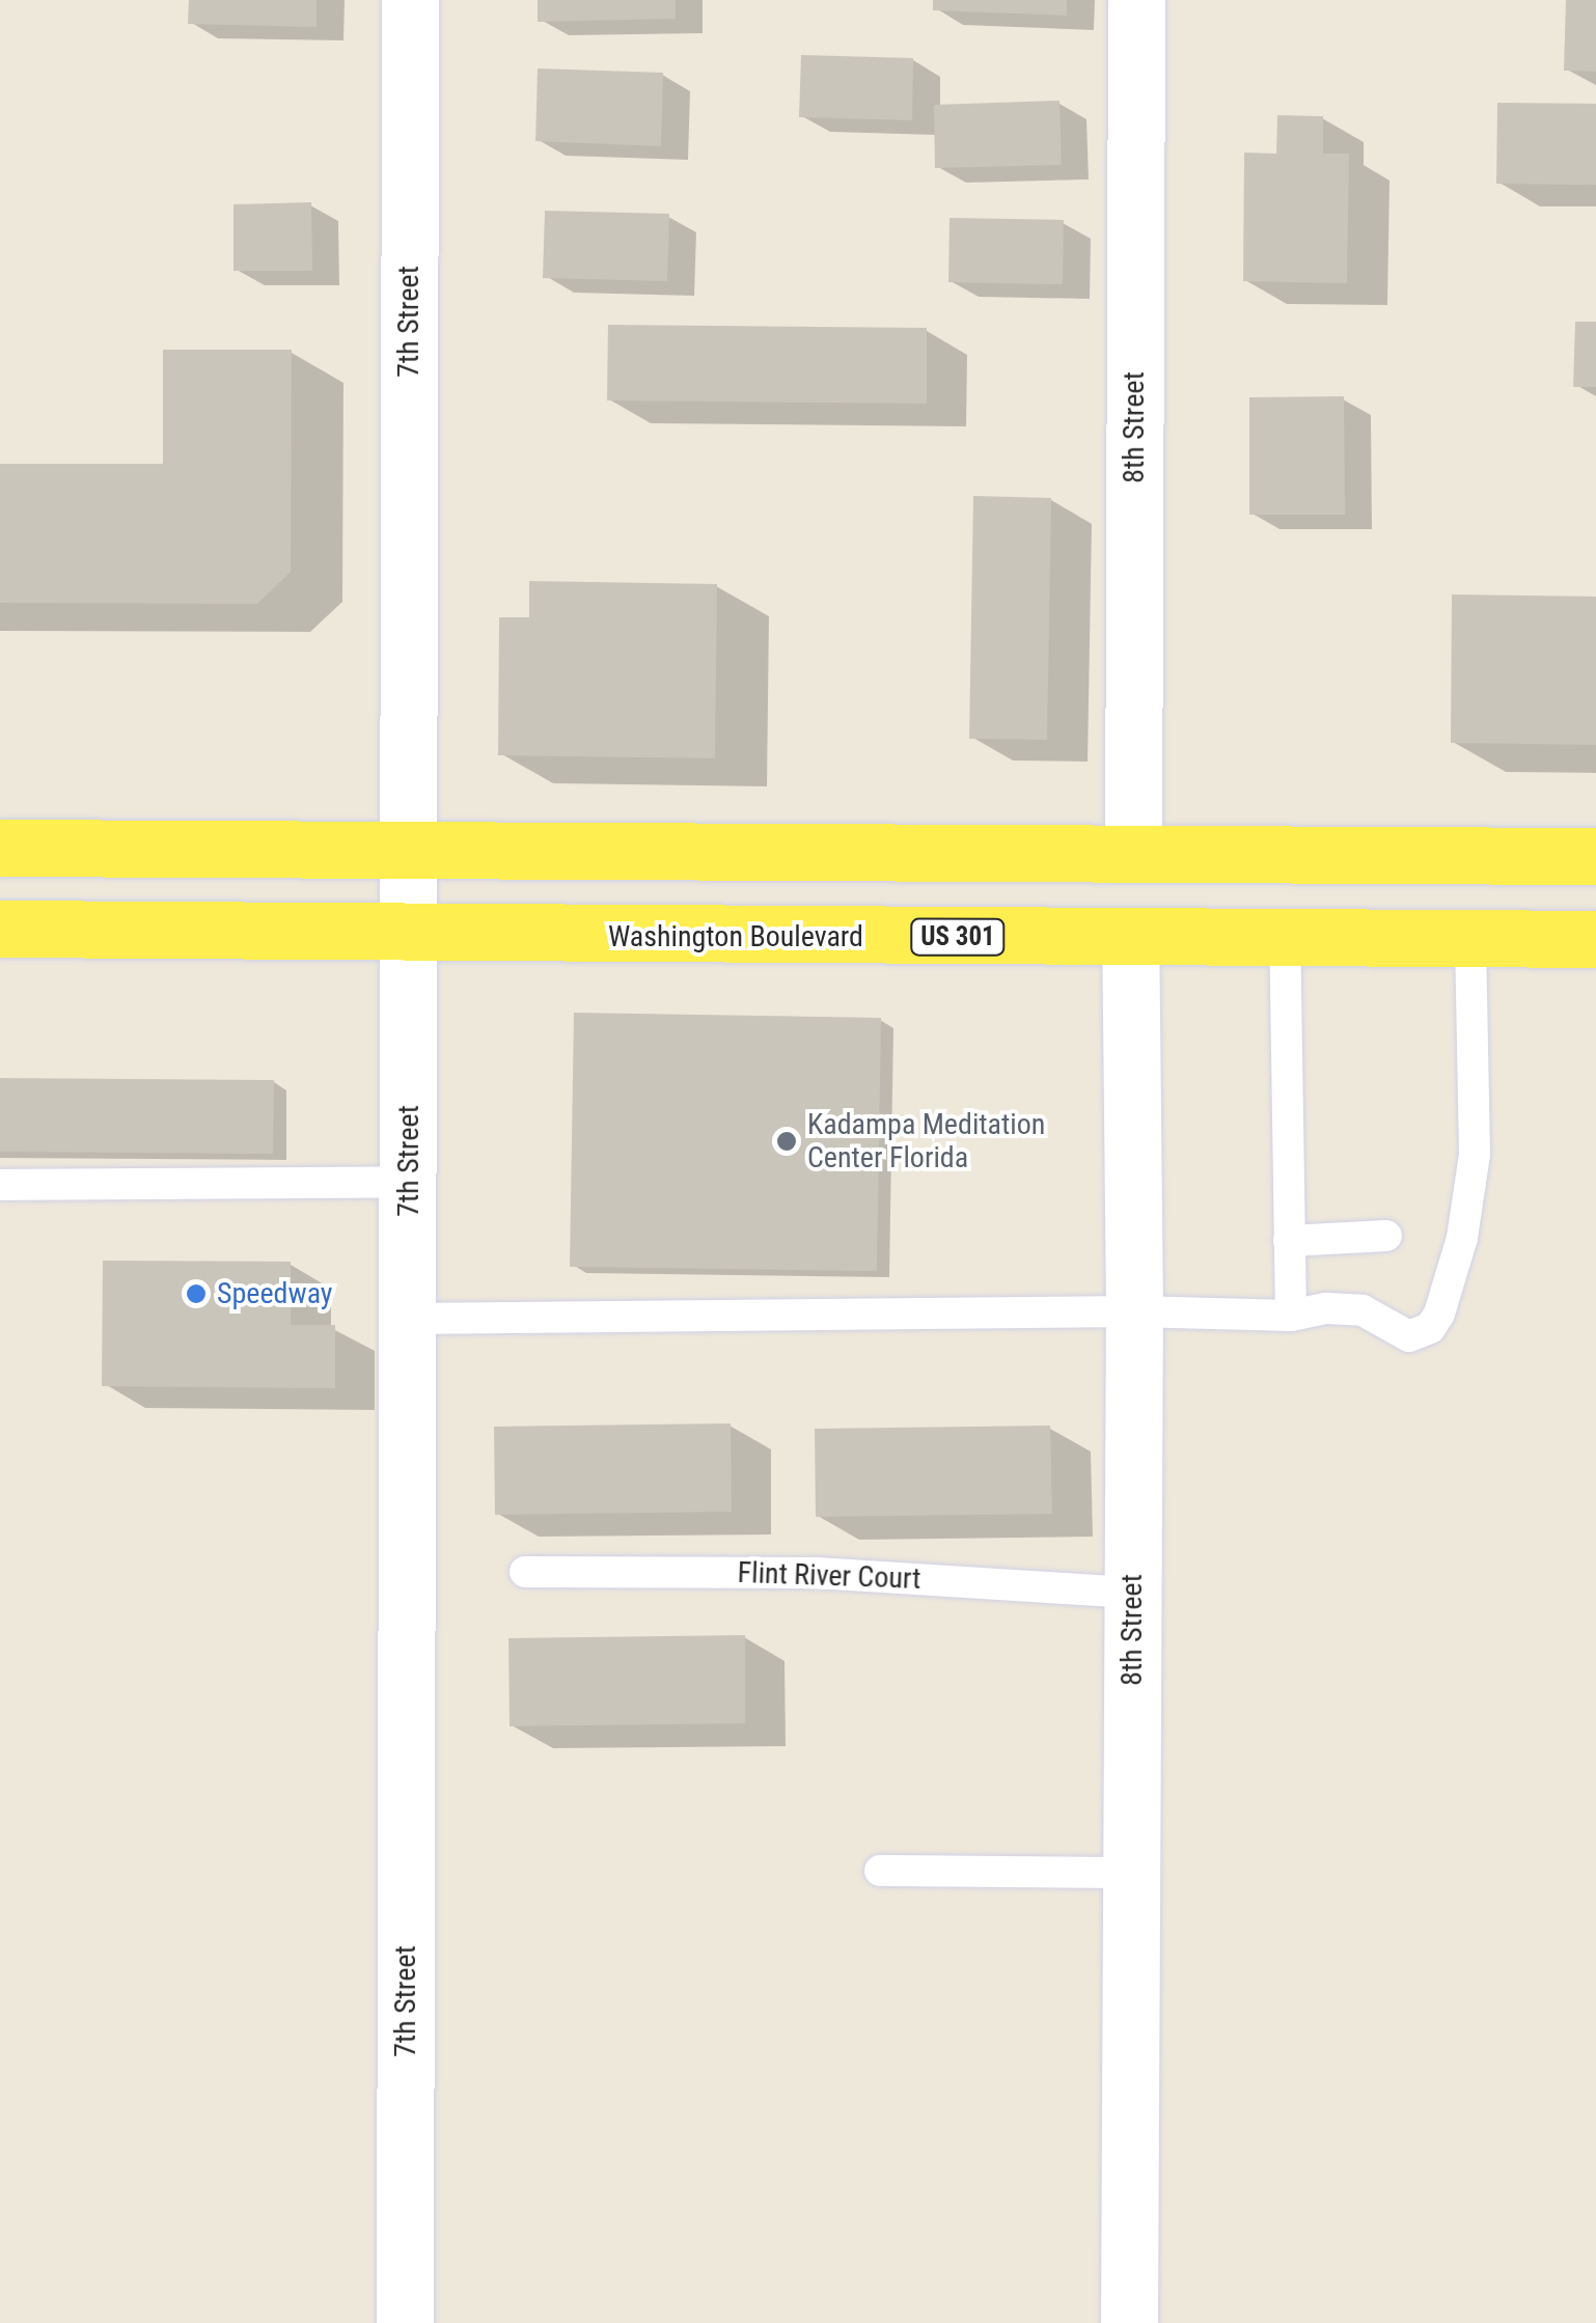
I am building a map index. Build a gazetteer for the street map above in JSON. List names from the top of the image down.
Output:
{
  "streets": {
    "main road": ["Washington Boulevard", "US 301"],
    "street": ["7th Street", "8th Street"],
    "lane": ["Flint River Court"]
  },
  "crossings": [
    ["7th Street", "Washington Boulevard"],
    ["8th Street", "Washington Boulevard"],
    ["8th Street", "Flint River Court"]
  ],
  "places": ["Kadampa Meditation Center Florida", "Speedway"]
}
